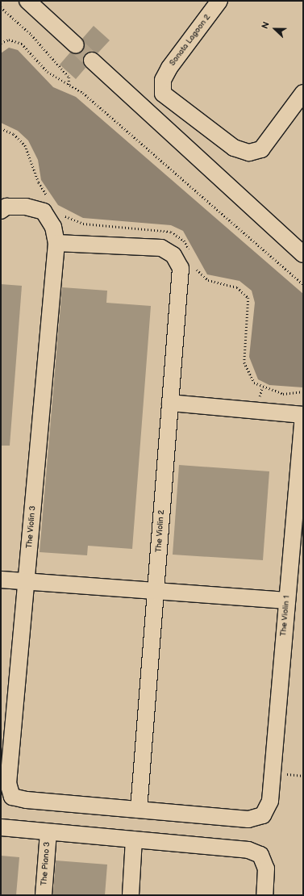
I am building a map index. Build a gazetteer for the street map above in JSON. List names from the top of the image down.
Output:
{
  "streets": {
    "street": [
      "Sonata Lagoon 2",
      "The Violin 3",
      "The Violin 2",
      "The Violin 1",
      "The Piano 3"
    ]
  },
  "crossings": [
    ["The Violin 3", "The Violin 2"],
    ["The Violin 3", "The Violin 1"],
    ["The Violin 2", "The Violin 1"]
  ],
  "north": "left"
}
